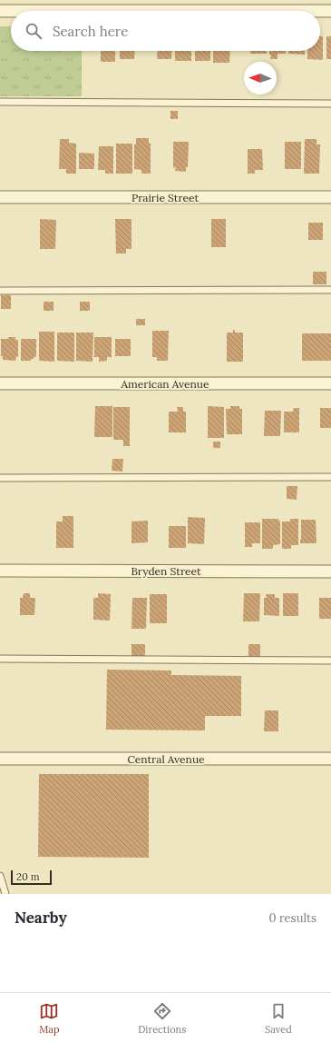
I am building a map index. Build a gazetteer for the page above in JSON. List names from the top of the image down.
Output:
{
  "streets": {
    "street": [
      "Prairie Street",
      "American Avenue",
      "Bryden Street",
      "Central Avenue"
    ]
  },
  "scale_bar": "20 m",
  "north": "left",
  "page": {
    "search": "Search here",
    "scale": "20 m",
    "heading": ["Nearby", "0 results"],
    "nav": ["Map", "Directions", "Saved"]
  }
}
